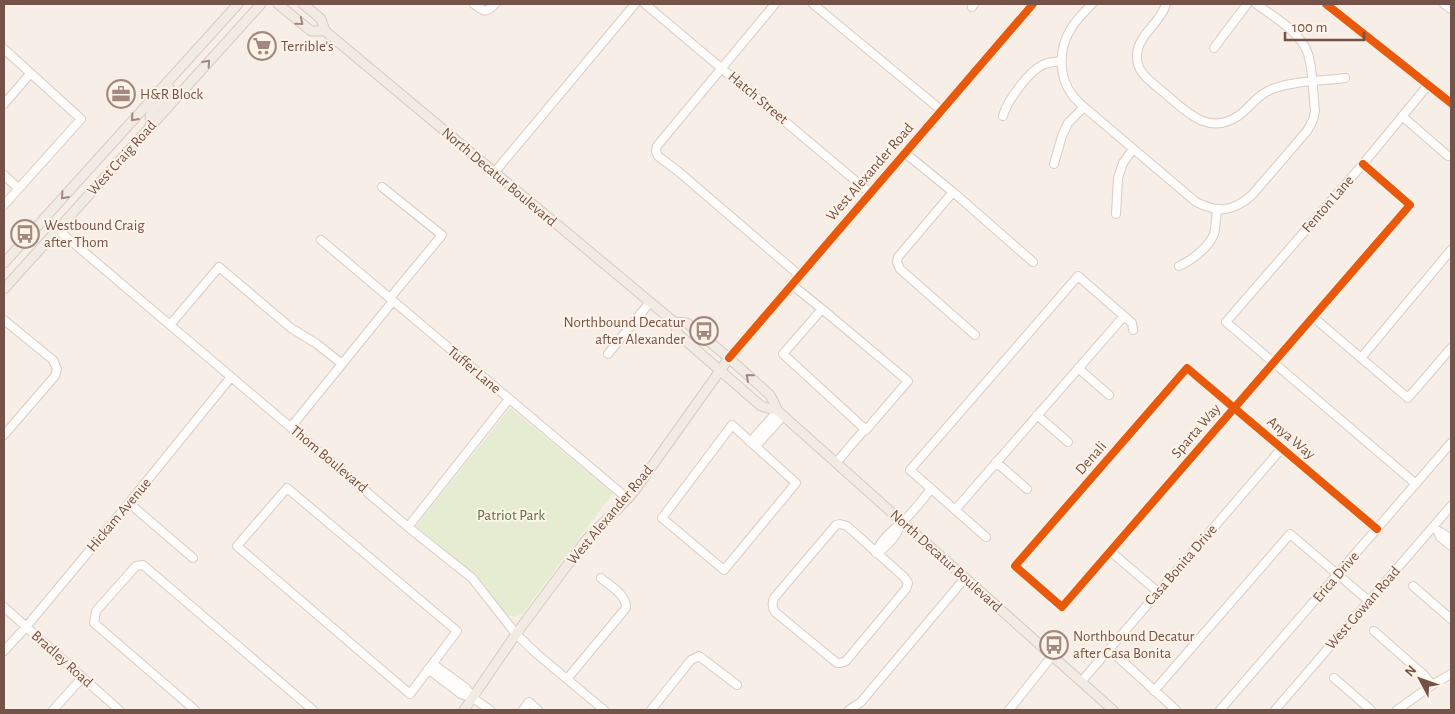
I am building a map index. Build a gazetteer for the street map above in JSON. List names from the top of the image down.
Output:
{
  "streets": {
    "main road": ["West Craig Road", "West Alexander Road", "North Decatur Boulevard"],
    "street": [
      "Hatch Street",
      "Fenton Lane",
      "Tuffer Lane",
      "Sparta Way",
      "Anya Way",
      "Denali",
      "Thom Boulevard",
      "Hickam Avenue",
      "Casa Bonita Drive",
      "Erica Drive",
      "West Gowan Road",
      "Bradley Road"
    ]
  },
  "crossings": [
    ["Hatch Street", "West Alexander Road"],
    ["West Craig Road", "Thom Boulevard"],
    ["West Alexander Road", "North Decatur Boulevard"],
    ["West Alexander Road", "Tuffer Lane"],
    ["West Alexander Road", "Thom Boulevard"],
    ["North Decatur Boulevard", "Casa Bonita Drive"],
    ["Fenton Lane", "Sparta Way"],
    ["Sparta Way", "Anya Way"],
    ["Sparta Way", "Denali"],
    ["Anya Way", "Denali"],
    ["Anya Way", "Casa Bonita Drive"],
    ["Anya Way", "Erica Drive"],
    ["Thom Boulevard", "Hickam Avenue"],
    ["Hickam Avenue", "Bradley Road"]
  ],
  "parks": ["Patriot Park"],
  "places": {
    "supermarket": ["Terrible's"],
    "office": ["H&R Block"],
    "bus stop": ["Westbound Craig after Thom", "Northbound Decatur after Alexander", "Northbound Decatur after Casa Bonita"]
  },
  "scale_bar": "100 m",
  "north": "top left"
}
